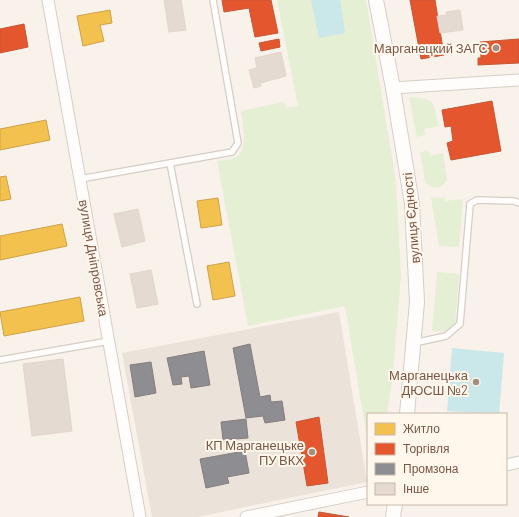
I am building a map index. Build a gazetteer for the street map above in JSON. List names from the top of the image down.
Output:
{
  "streets": {
    "street": ["вулиця Єдності", "вулиця Дніпровська"]
  },
  "places": ["Марганецкий ЗАГС", "Марганецька ДЮСШ №2", "КП Марганецьке ПУ ВКХ"],
  "legend": [
    "Житло",
    "Торгівля",
    "Промзона",
    "Інше"
  ]
}
